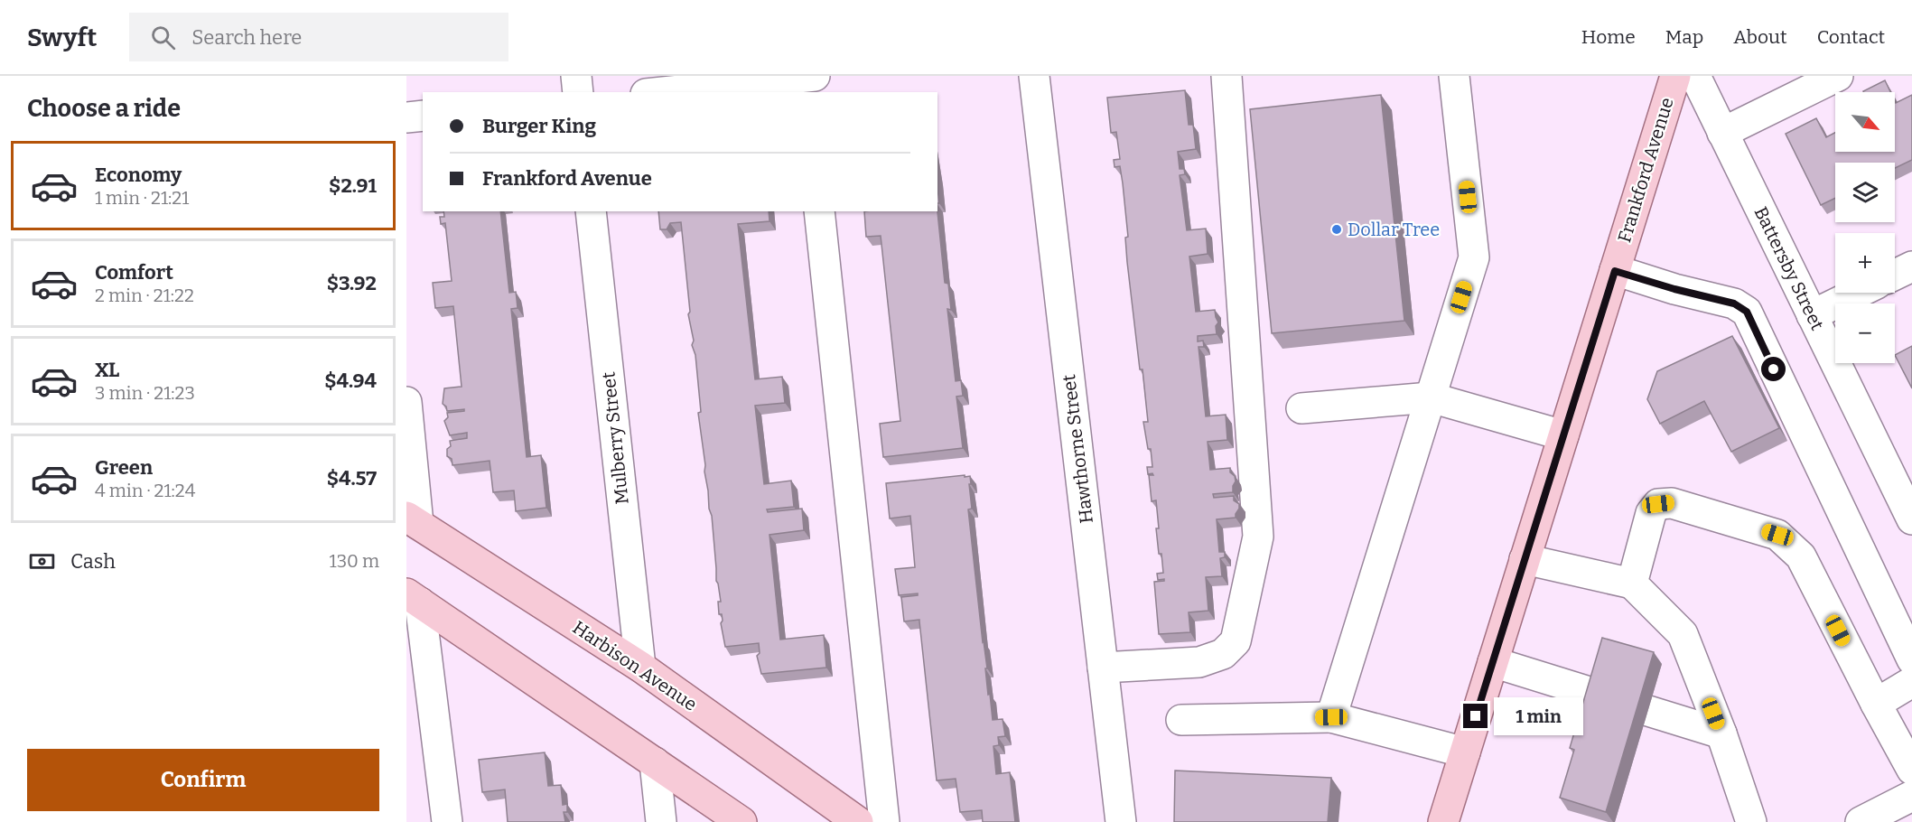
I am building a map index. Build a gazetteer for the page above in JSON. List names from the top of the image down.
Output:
{
  "streets": {
    "main road": ["Frankford Avenue", "Harbison Avenue"],
    "street": ["Battersby Street", "Mulberry Street", "Hawthorne Street"]
  },
  "crossings": [
    ["Mulberry Street", "Harbison Avenue"]
  ],
  "places": ["Dollar Tree"],
  "north": "bottom right",
  "page": {
    "header": "Swyft",
    "search": "Search here",
    "nav": [
      "Home",
      "Map",
      "About",
      "Contact"
    ],
    "heading": "Choose a ride",
    "map_buttons": ["+", "−"],
    "banner": ["Burger King", "Frankford Avenue"],
    "list": [
      {
        "name": "Economy",
        "note": "1 min · 21:21",
        "value": "$2.91"
      },
      {
        "name": "Comfort",
        "note": "2 min · 21:22",
        "value": "$3.92"
      },
      {
        "name": "XL",
        "note": "3 min · 21:23",
        "value": "$4.94"
      },
      {
        "name": "Green",
        "note": "4 min · 21:24",
        "value": "$4.57"
      }
    ],
    "pay": ["Cash", "130 m"],
    "bubble": "1 min",
    "buttons": "Confirm"
  }
}
